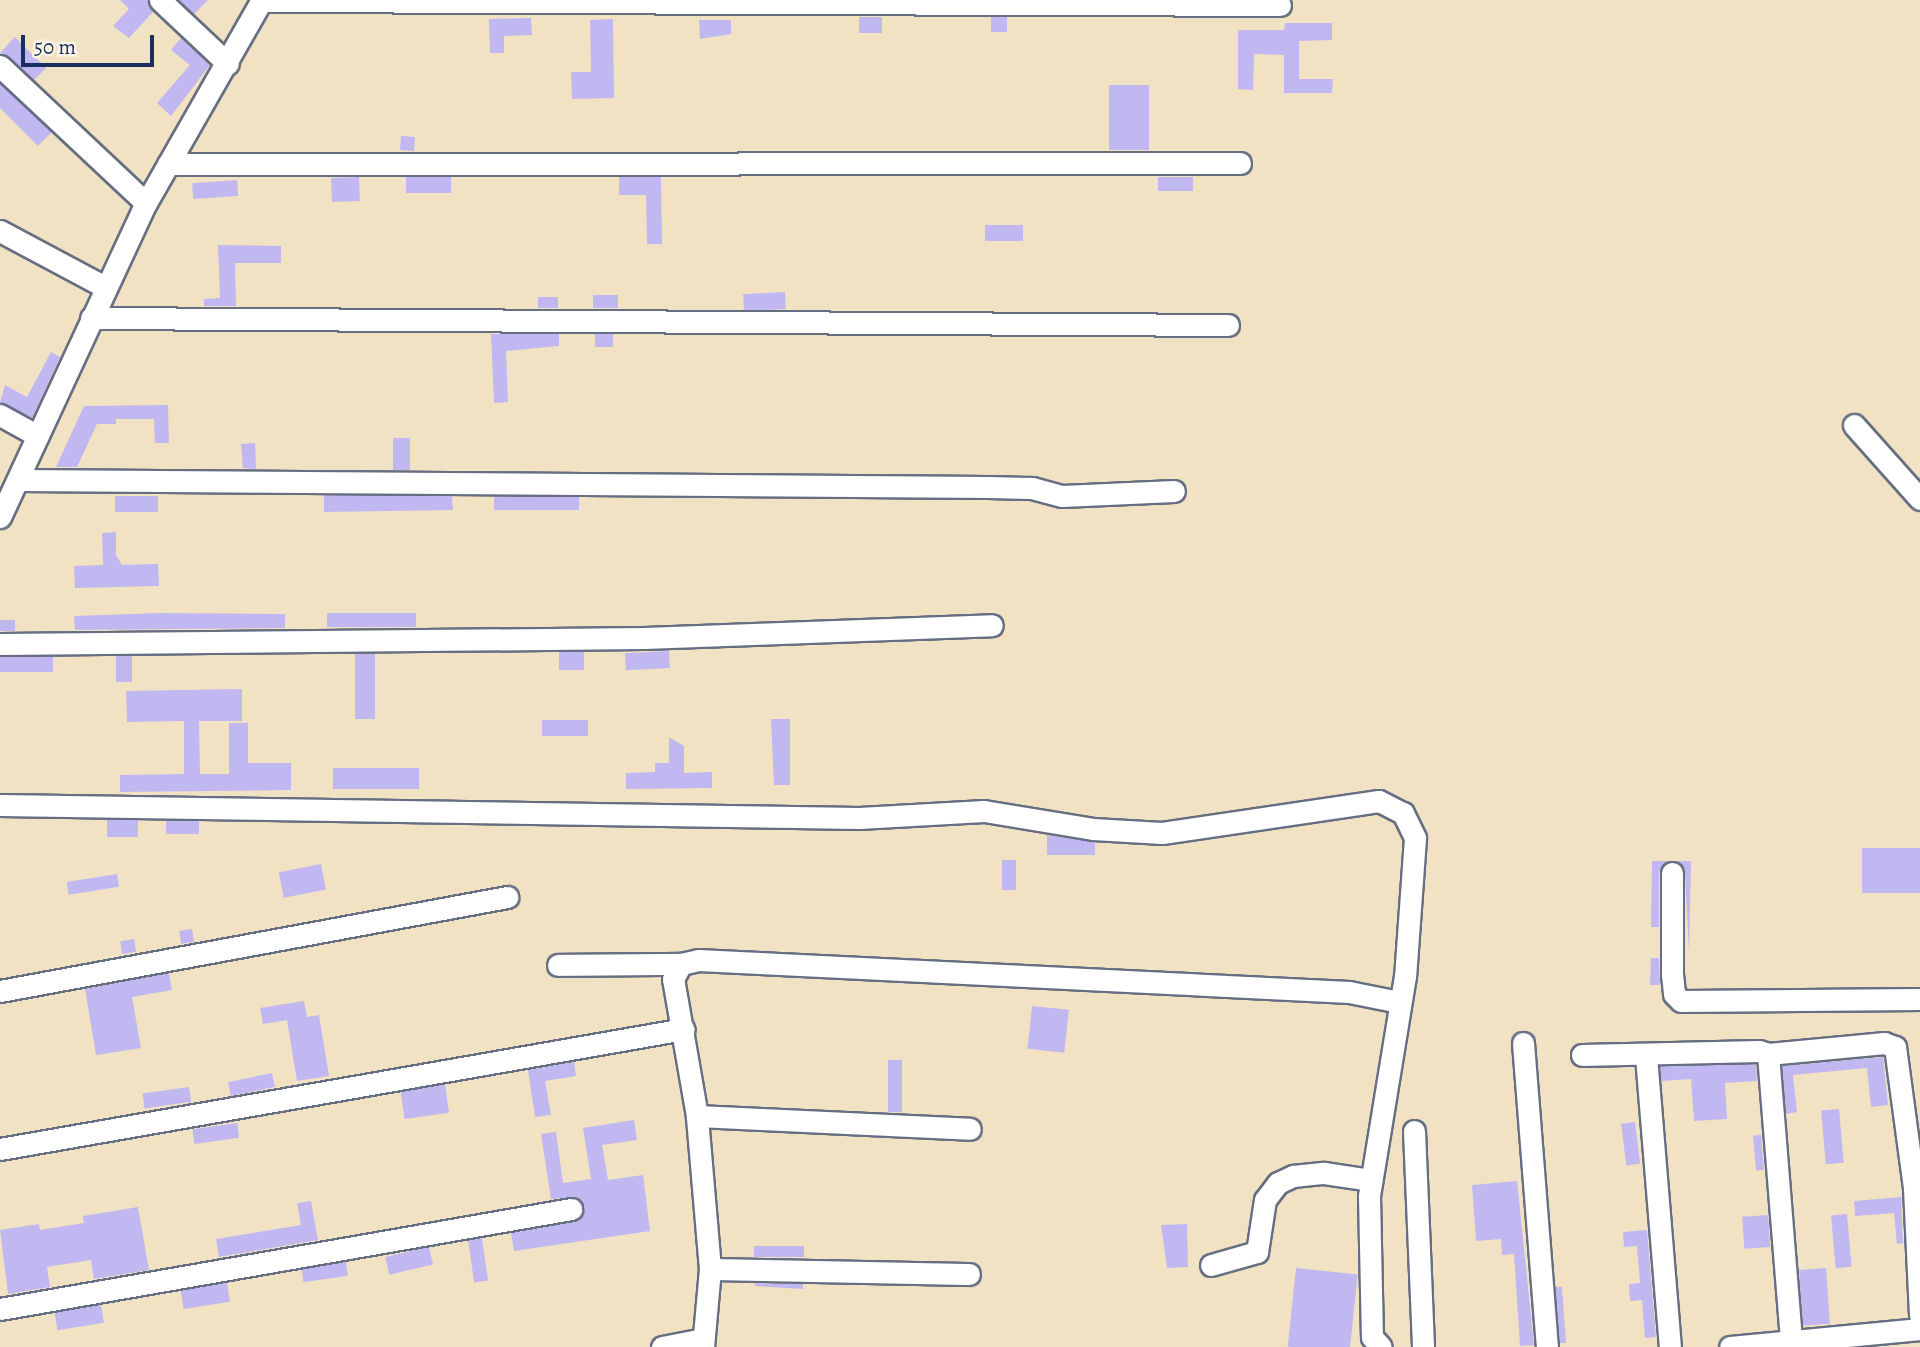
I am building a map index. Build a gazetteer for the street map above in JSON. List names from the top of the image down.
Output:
{
  "scale_bar": "50 m"
}
